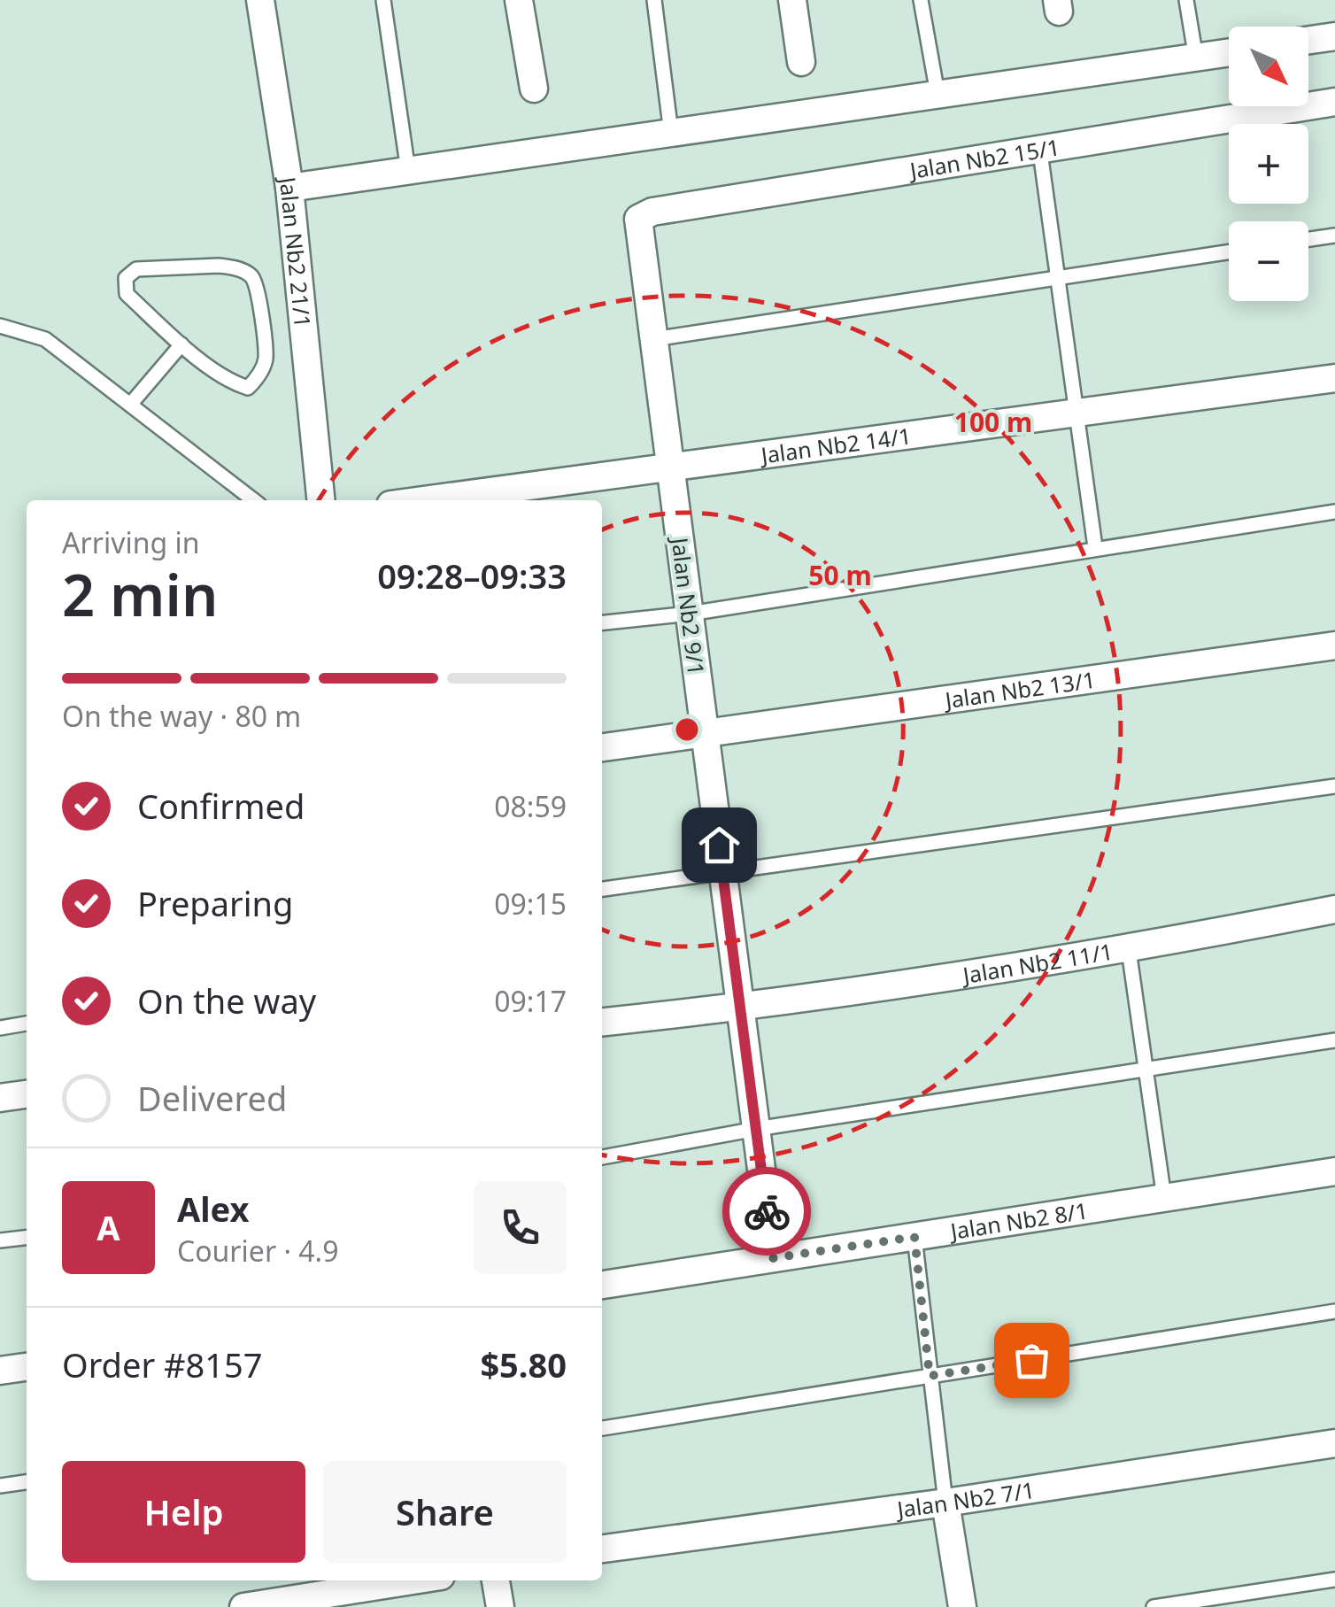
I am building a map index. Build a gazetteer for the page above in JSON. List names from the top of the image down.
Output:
{
  "streets": {
    "street": [
      "Jalan Nb2 15/1",
      "Jalan Nb2 21/1",
      "Jalan Nb2 14/1",
      "Jalan Nb2 9/1",
      "Jalan Nb2 13/1",
      "Jalan Nb2 11/1",
      "Jalan Nb2 8/1",
      "Jalan Nb2 7/1"
    ]
  },
  "crossings": [
    ["Jalan Nb2 15/1", "Jalan Nb2 9/1"],
    ["Jalan Nb2 14/1", "Jalan Nb2 9/1"],
    ["Jalan Nb2 9/1", "Jalan Nb2 13/1"],
    ["Jalan Nb2 9/1", "Jalan Nb2 11/1"],
    ["Jalan Nb2 9/1", "Jalan Nb2 8/1"]
  ],
  "north": "bottom right",
  "page": {
    "map_buttons": ["+", "−"],
    "heading": ["2 min", "Arriving in", "09:28–09:33"],
    "panel": [
      "Alex",
      "Courier · 4.9",
      "Order #8157",
      "$5.80"
    ],
    "bar": "On the way · 80 m",
    "list": [
      ["Confirmed", "08:59"],
      ["Preparing", "09:15"],
      ["On the way", "09:17"],
      "Delivered"
    ],
    "round": "A",
    "buttons": ["Help", "Share"]
  },
  "rings": ["100 m", "50 m"]
}
